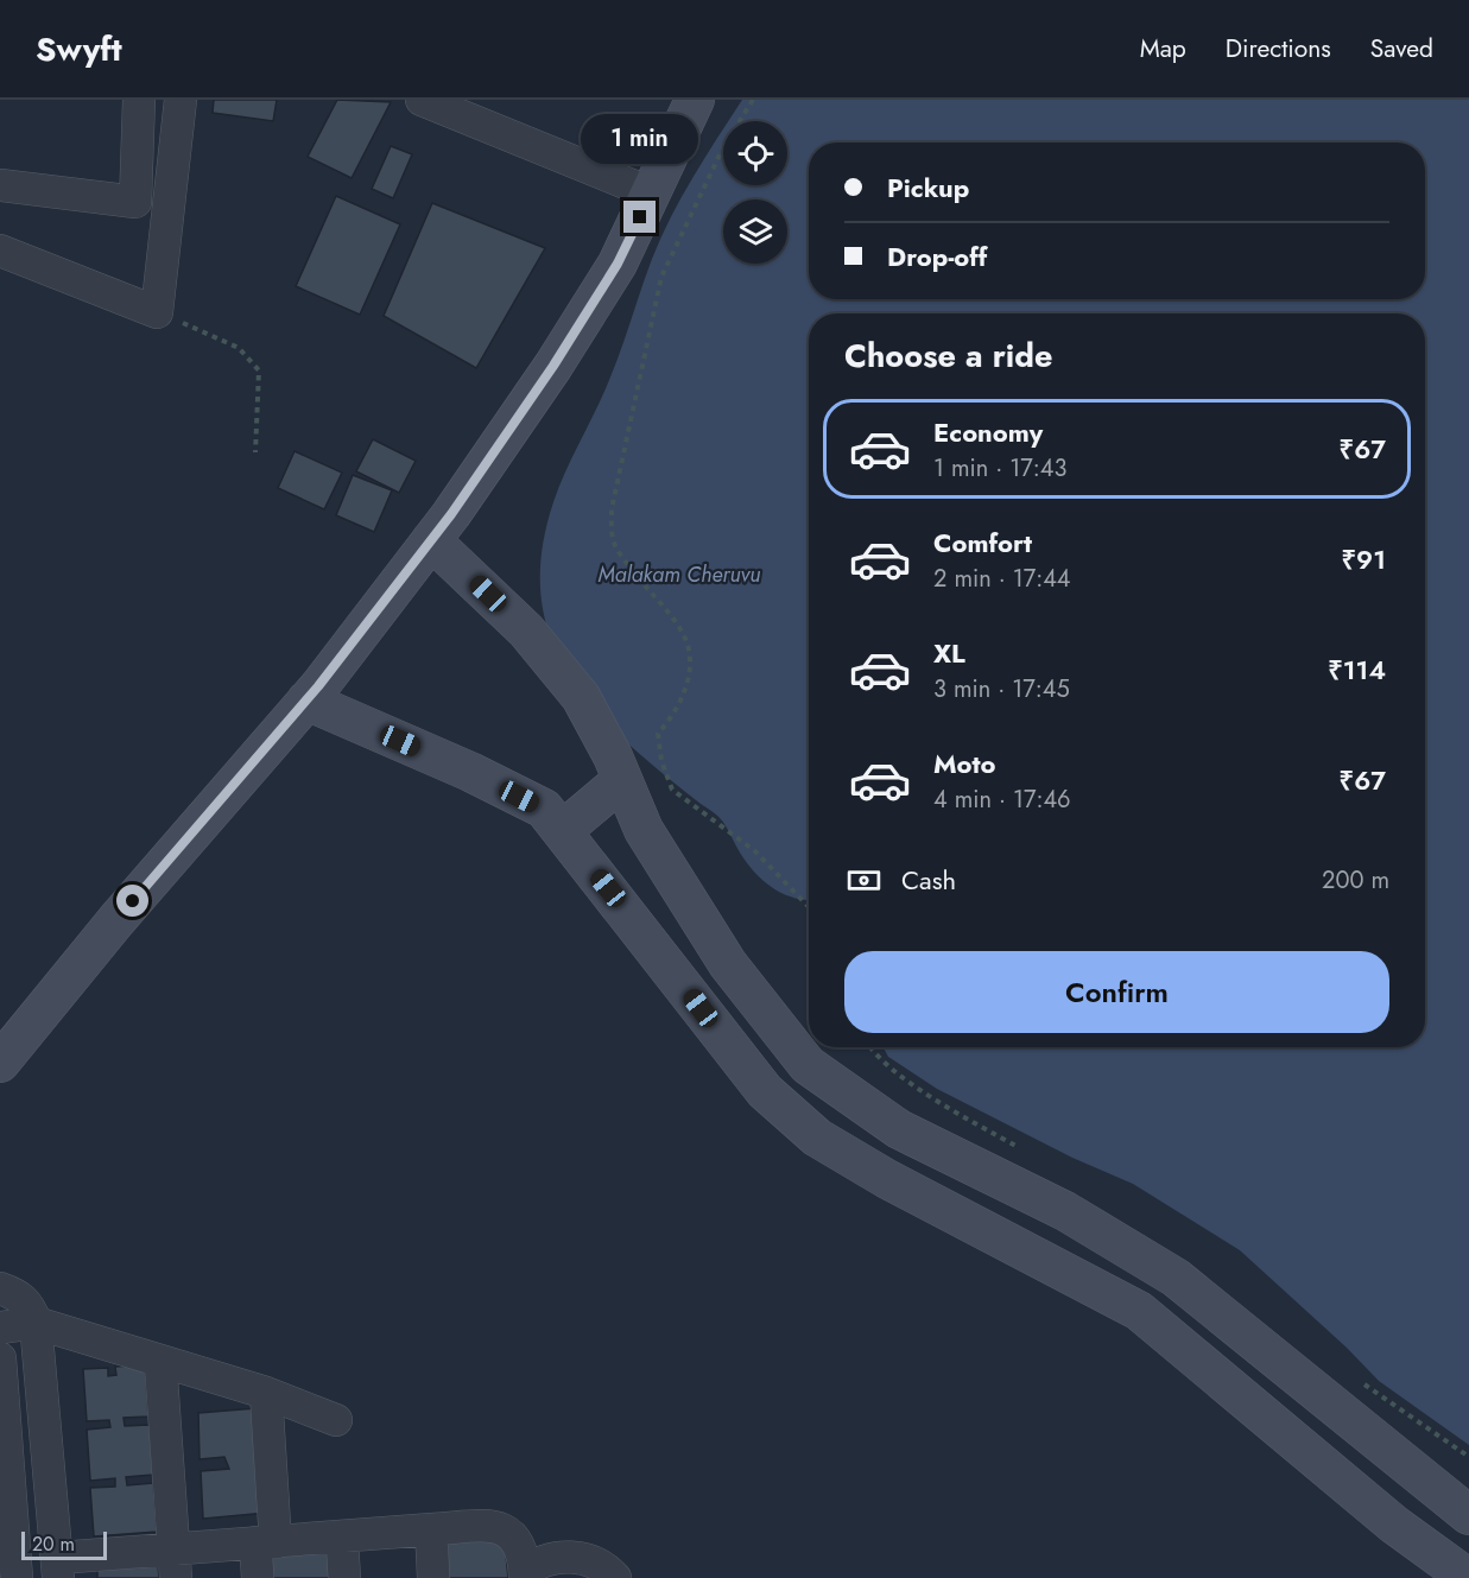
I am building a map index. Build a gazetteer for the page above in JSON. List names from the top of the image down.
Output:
{
  "water": ["Malakam Cheruvu"],
  "scale_bar": "20 m",
  "page": {
    "header": "Swyft",
    "nav": ["Map", "Directions", "Saved"],
    "bubble": "1 min",
    "banner": ["Pickup", "Drop-off"],
    "heading": "Choose a ride",
    "list": [
      {
        "name": "Economy",
        "note": "1 min · 17:43",
        "value": "₹67"
      },
      {
        "name": "Comfort",
        "note": "2 min · 17:44",
        "value": "₹91"
      },
      {
        "name": "XL",
        "note": "3 min · 17:45",
        "value": "₹114"
      },
      {
        "name": "Moto",
        "note": "4 min · 17:46",
        "value": "₹67"
      }
    ],
    "pay": ["Cash", "200 m"],
    "buttons": "Confirm",
    "scale": "20 m"
  }
}
